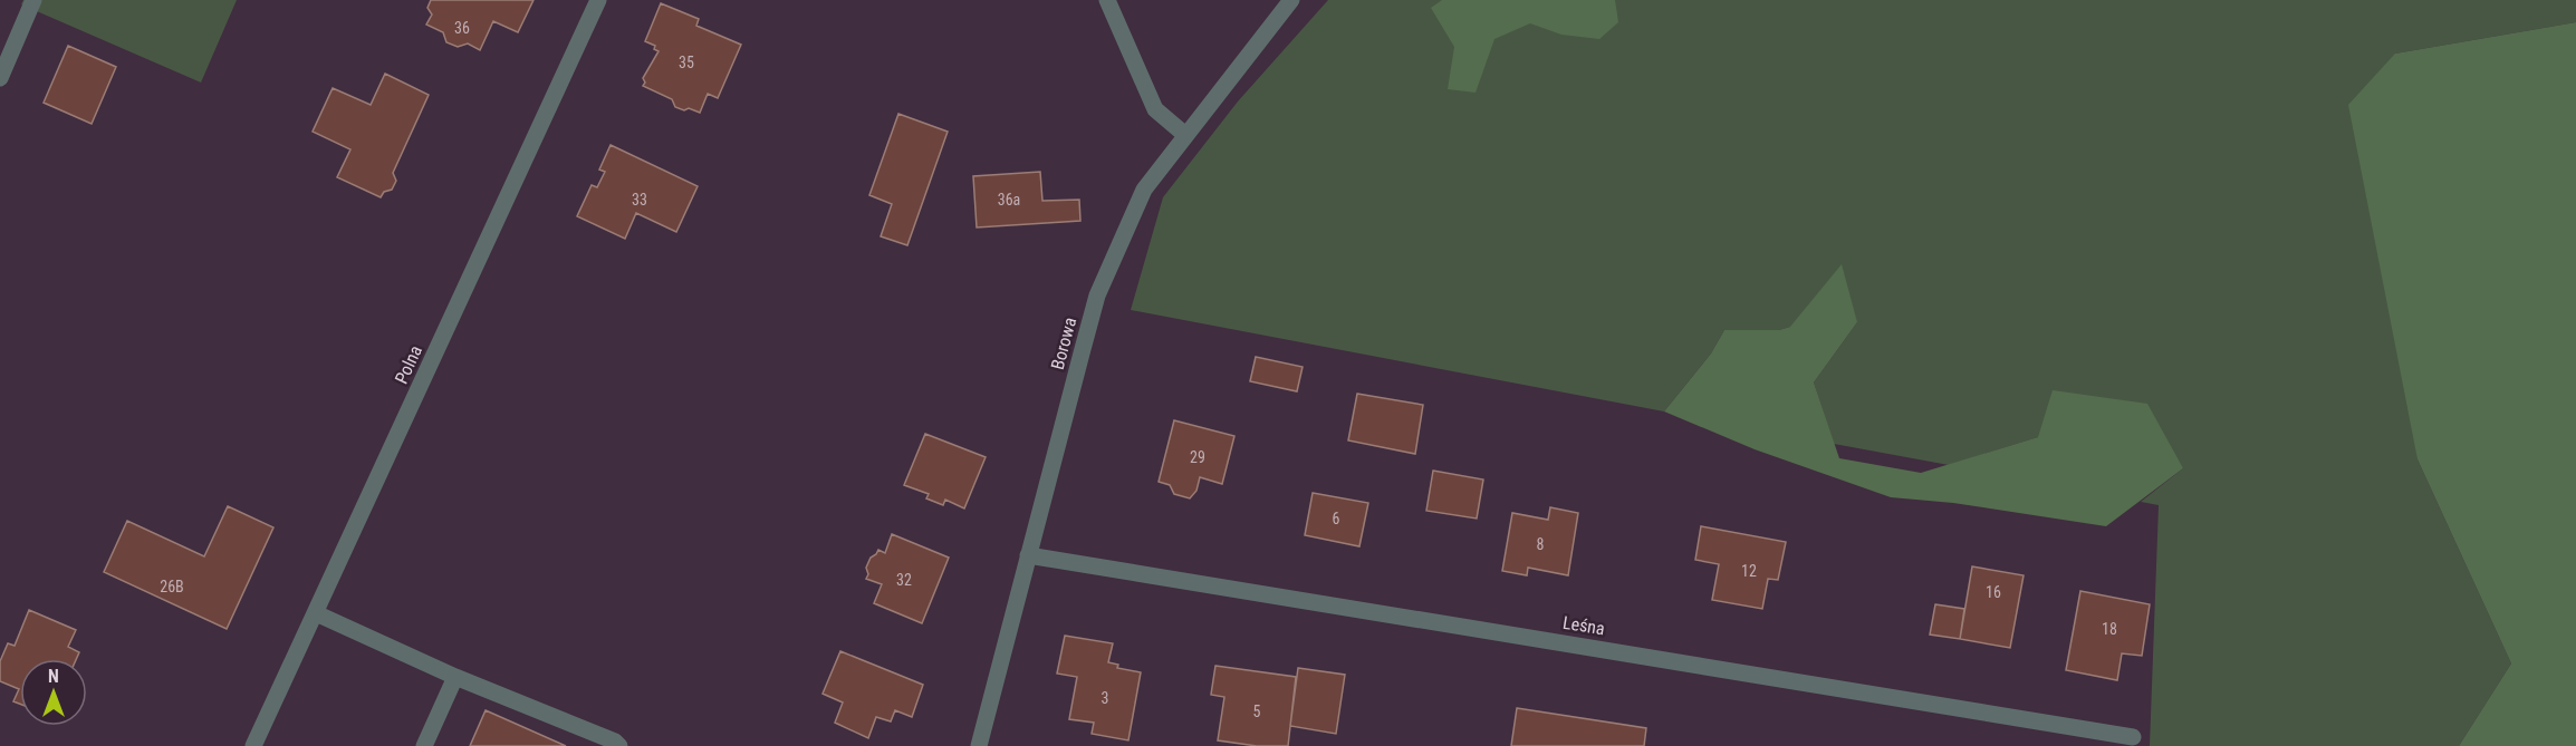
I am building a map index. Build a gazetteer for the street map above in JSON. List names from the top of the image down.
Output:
{
  "streets": {
    "street": ["Borowa", "Polna", "Leśna"]
  },
  "crossings": [
    ["Borowa", "Leśna"]
  ],
  "house_numbers": [
    "36",
    "35",
    "33",
    "36a",
    "29",
    "6",
    "8",
    "12",
    "32",
    "26B",
    "16",
    "18",
    "3",
    "5"
  ],
  "north": "top"
}
